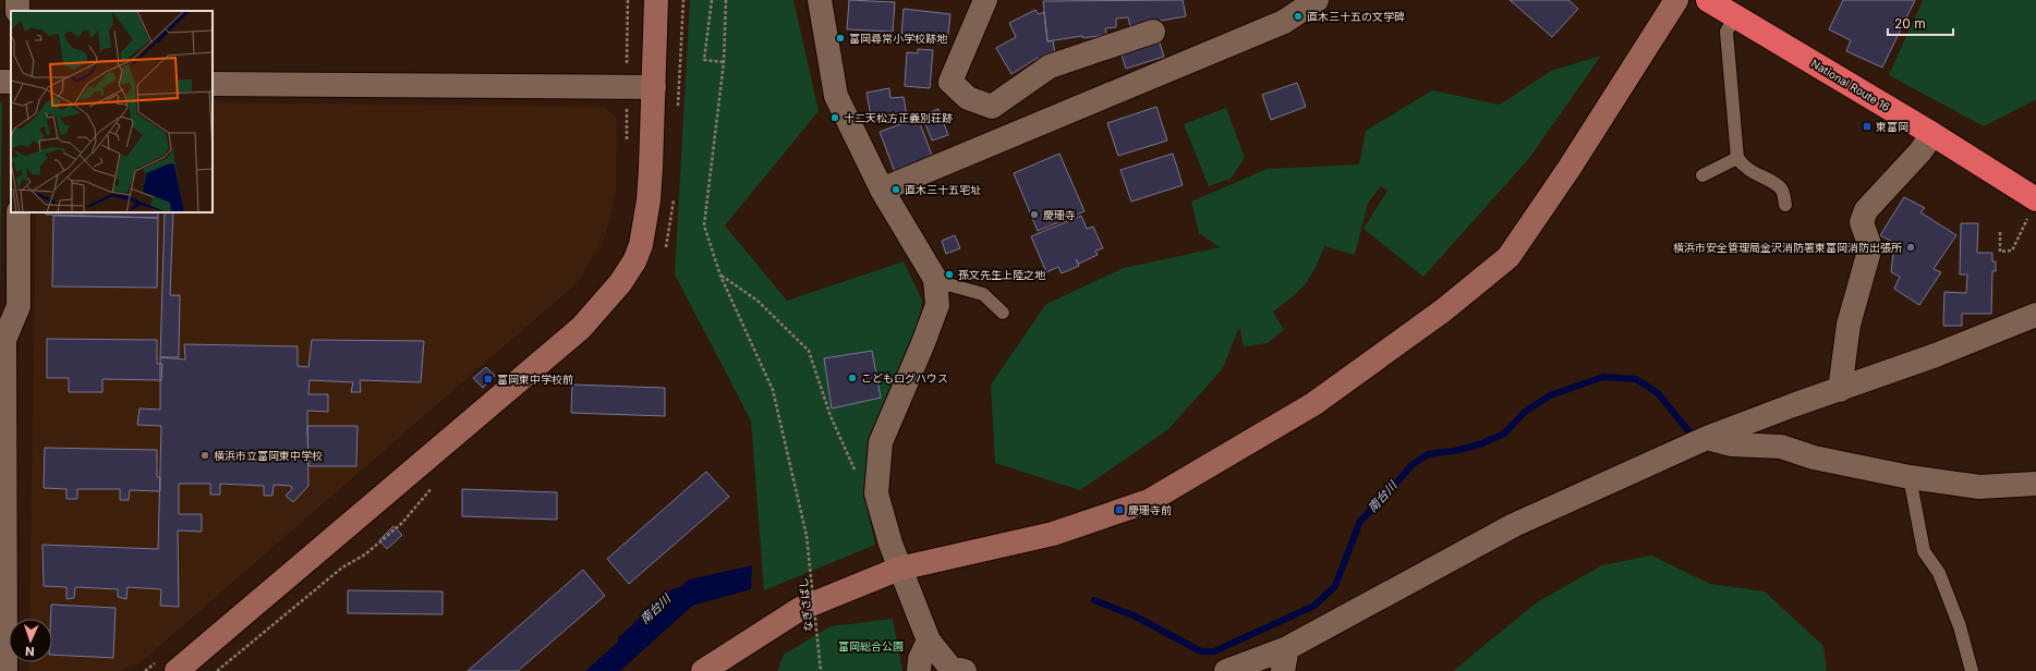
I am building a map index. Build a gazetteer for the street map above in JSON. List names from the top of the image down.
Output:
{
  "streets": {
    "highway": ["National Route 16"],
    "path": ["なぎさばし"]
  },
  "water": ["南台川"],
  "parks": ["富岡総合公園"],
  "places": {
    "other": [
      "直木三十五の文学碑",
      "富岡尋常小学校跡地",
      "十二天松方正義別荘跡",
      "直木三十五宅址",
      "慶珊寺",
      "横浜市安全管理局金沢消防署東富岡消防出張所",
      "孫文先生上陸之地",
      "こどもログハウス",
      "横浜市立富岡東中学校"
    ],
    "transit": ["東富岡", "富岡東中学校前", "慶珊寺前"]
  },
  "scale_bar": "20 m",
  "north": "bottom"
}
